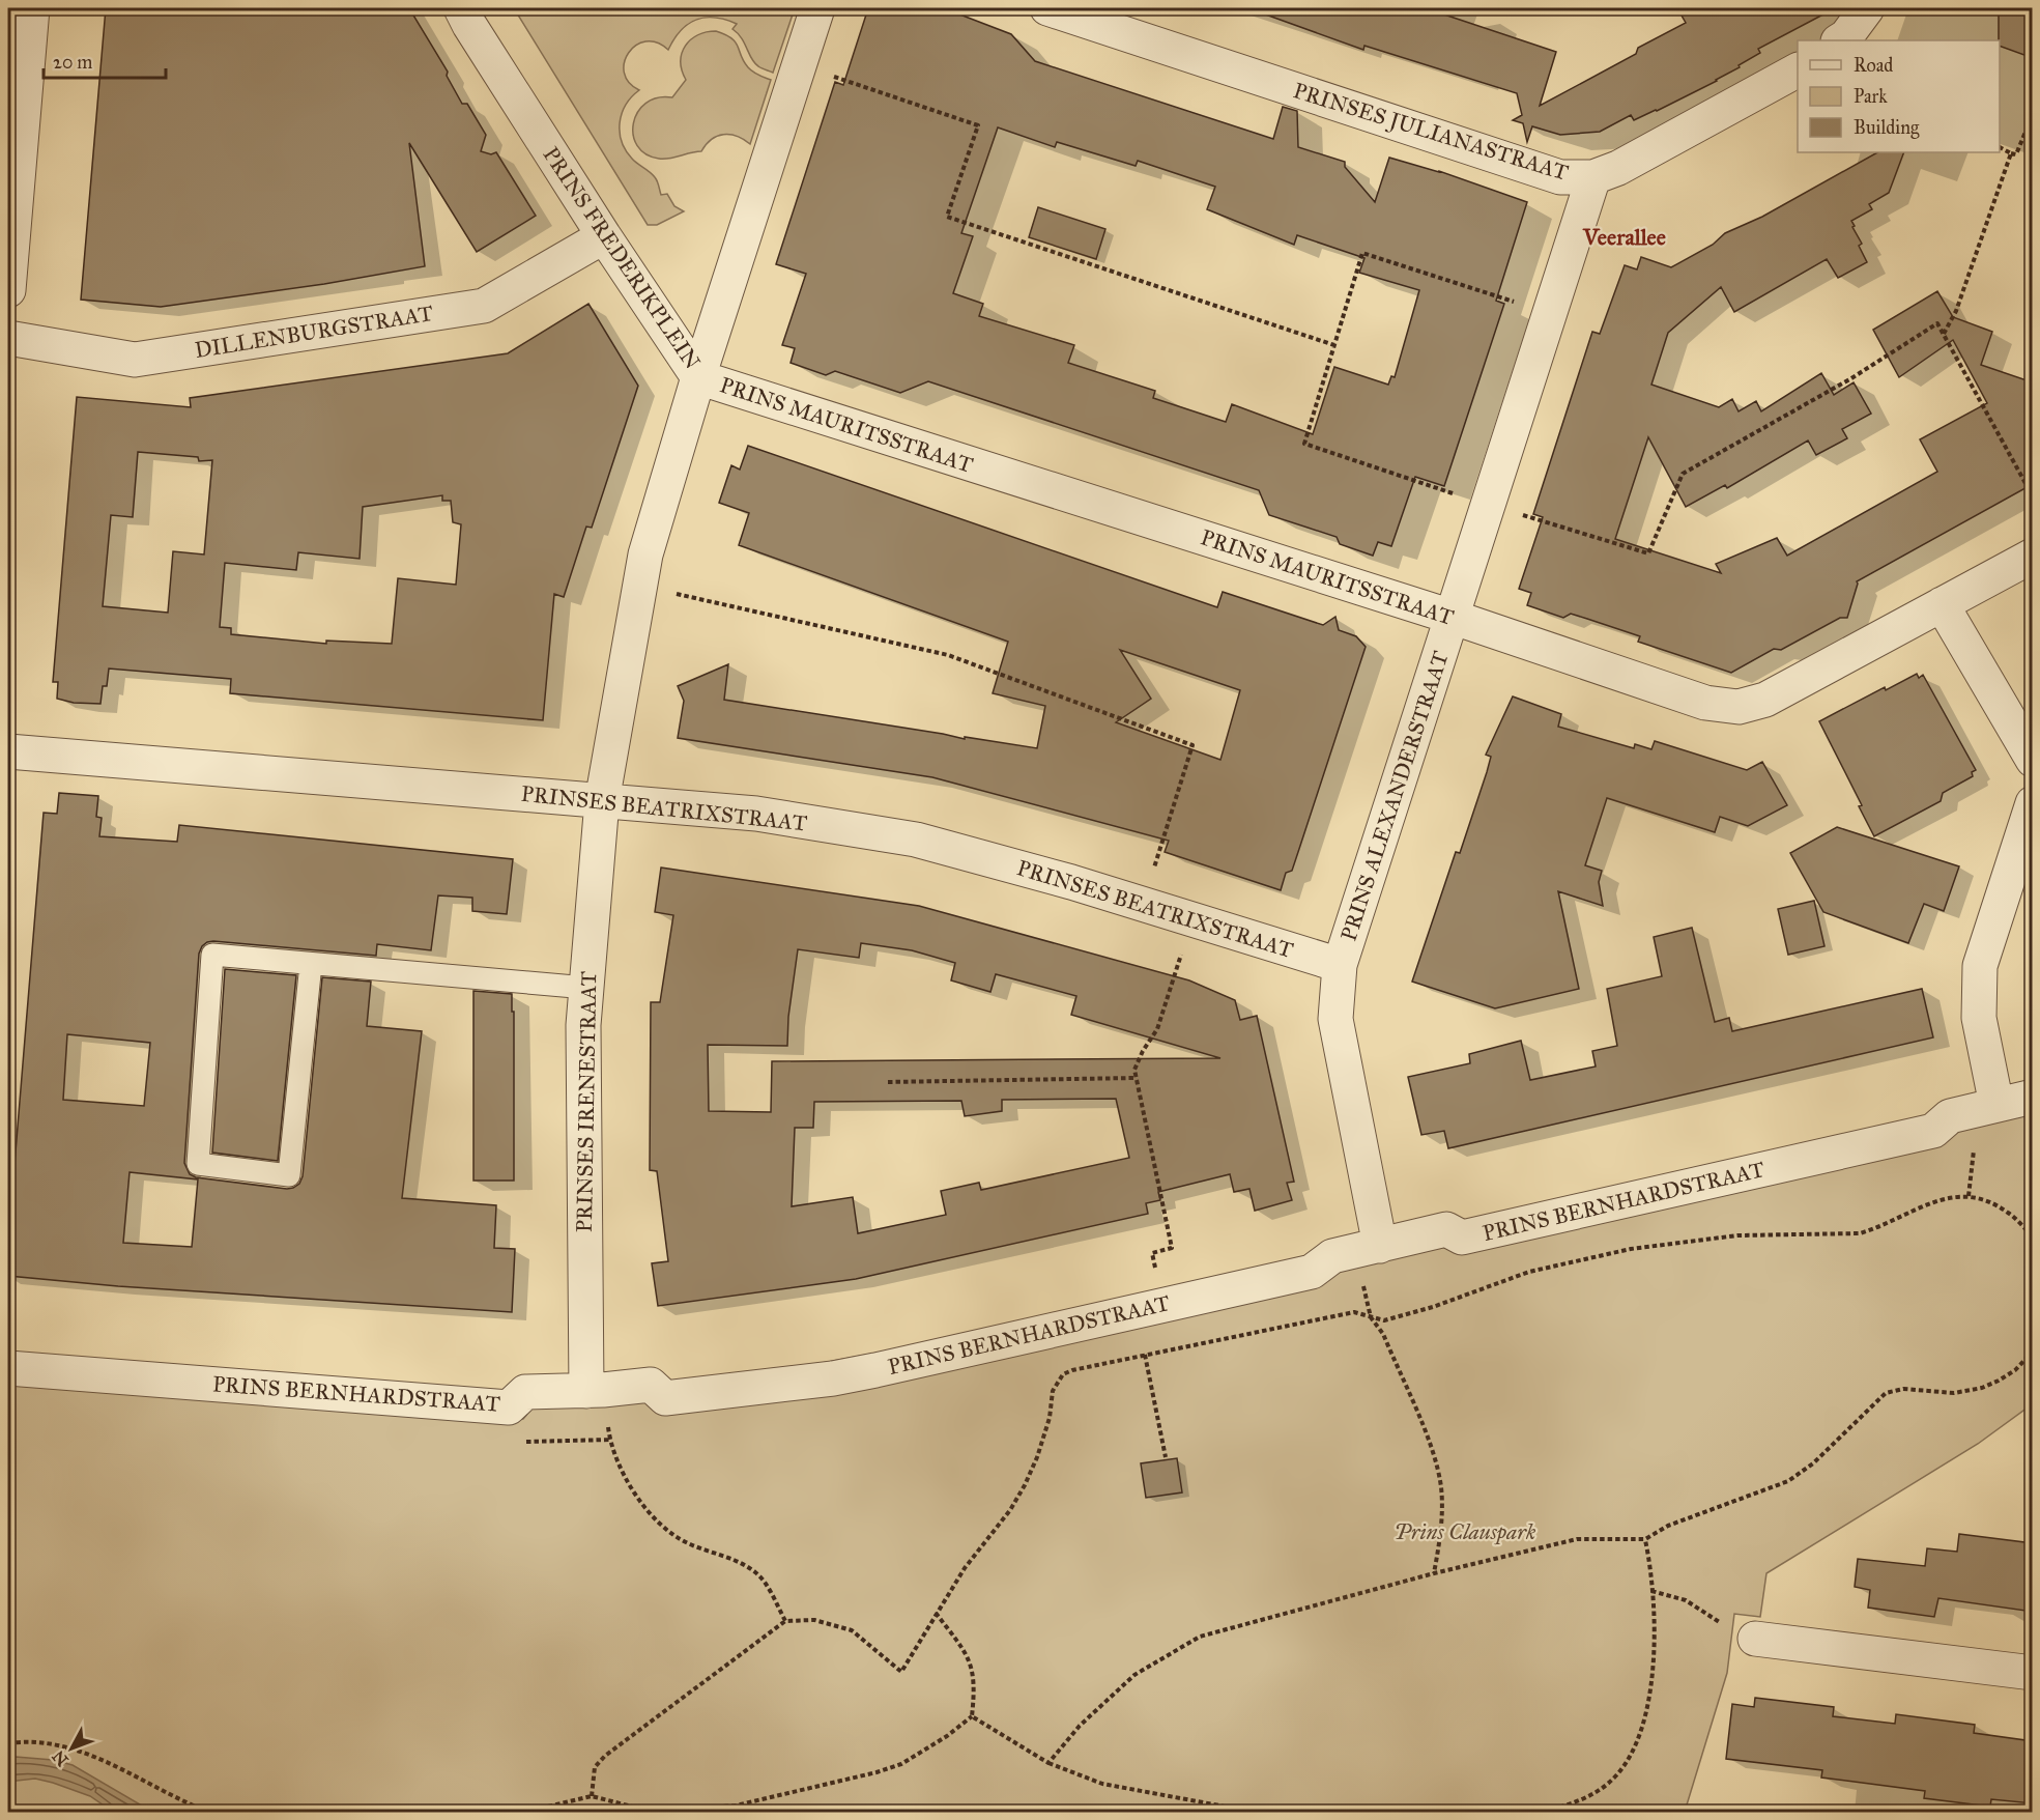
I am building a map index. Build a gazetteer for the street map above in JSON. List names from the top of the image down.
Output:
{
  "streets": {
    "street": [
      "PRINSES JULIANASTRAAT",
      "PRINS FREDERIKPLEIN",
      "DILLENBURGSTRAAT",
      "PRINS MAURITSSTRAAT",
      "PRINS ALEXANDERSTRAAT",
      "PRINSES BEATRIXSTRAAT",
      "PRINSES IRENESTRAAT",
      "PRINS BERNHARDSTRAAT"
    ]
  },
  "crossings": [
    ["PRINSES JULIANASTRAAT", "PRINS ALEXANDERSTRAAT"],
    ["PRINS FREDERIKPLEIN", "DILLENBURGSTRAAT"],
    ["PRINS FREDERIKPLEIN", "PRINS MAURITSSTRAAT"],
    ["PRINS FREDERIKPLEIN", "PRINSES IRENESTRAAT"],
    ["PRINS MAURITSSTRAAT", "PRINS ALEXANDERSTRAAT"],
    ["PRINS MAURITSSTRAAT", "PRINSES IRENESTRAAT"],
    ["PRINS ALEXANDERSTRAAT", "PRINSES BEATRIXSTRAAT"],
    ["PRINS ALEXANDERSTRAAT", "PRINS BERNHARDSTRAAT"],
    ["PRINSES BEATRIXSTRAAT", "PRINSES IRENESTRAAT"],
    ["PRINSES IRENESTRAAT", "PRINS BERNHARDSTRAAT"]
  ],
  "districts": ["Veerallee"],
  "parks": ["Prins Clauspark"],
  "legend": ["Road", "Park", "Building"],
  "scale_bar": "20 m",
  "north": "bottom left"
}
